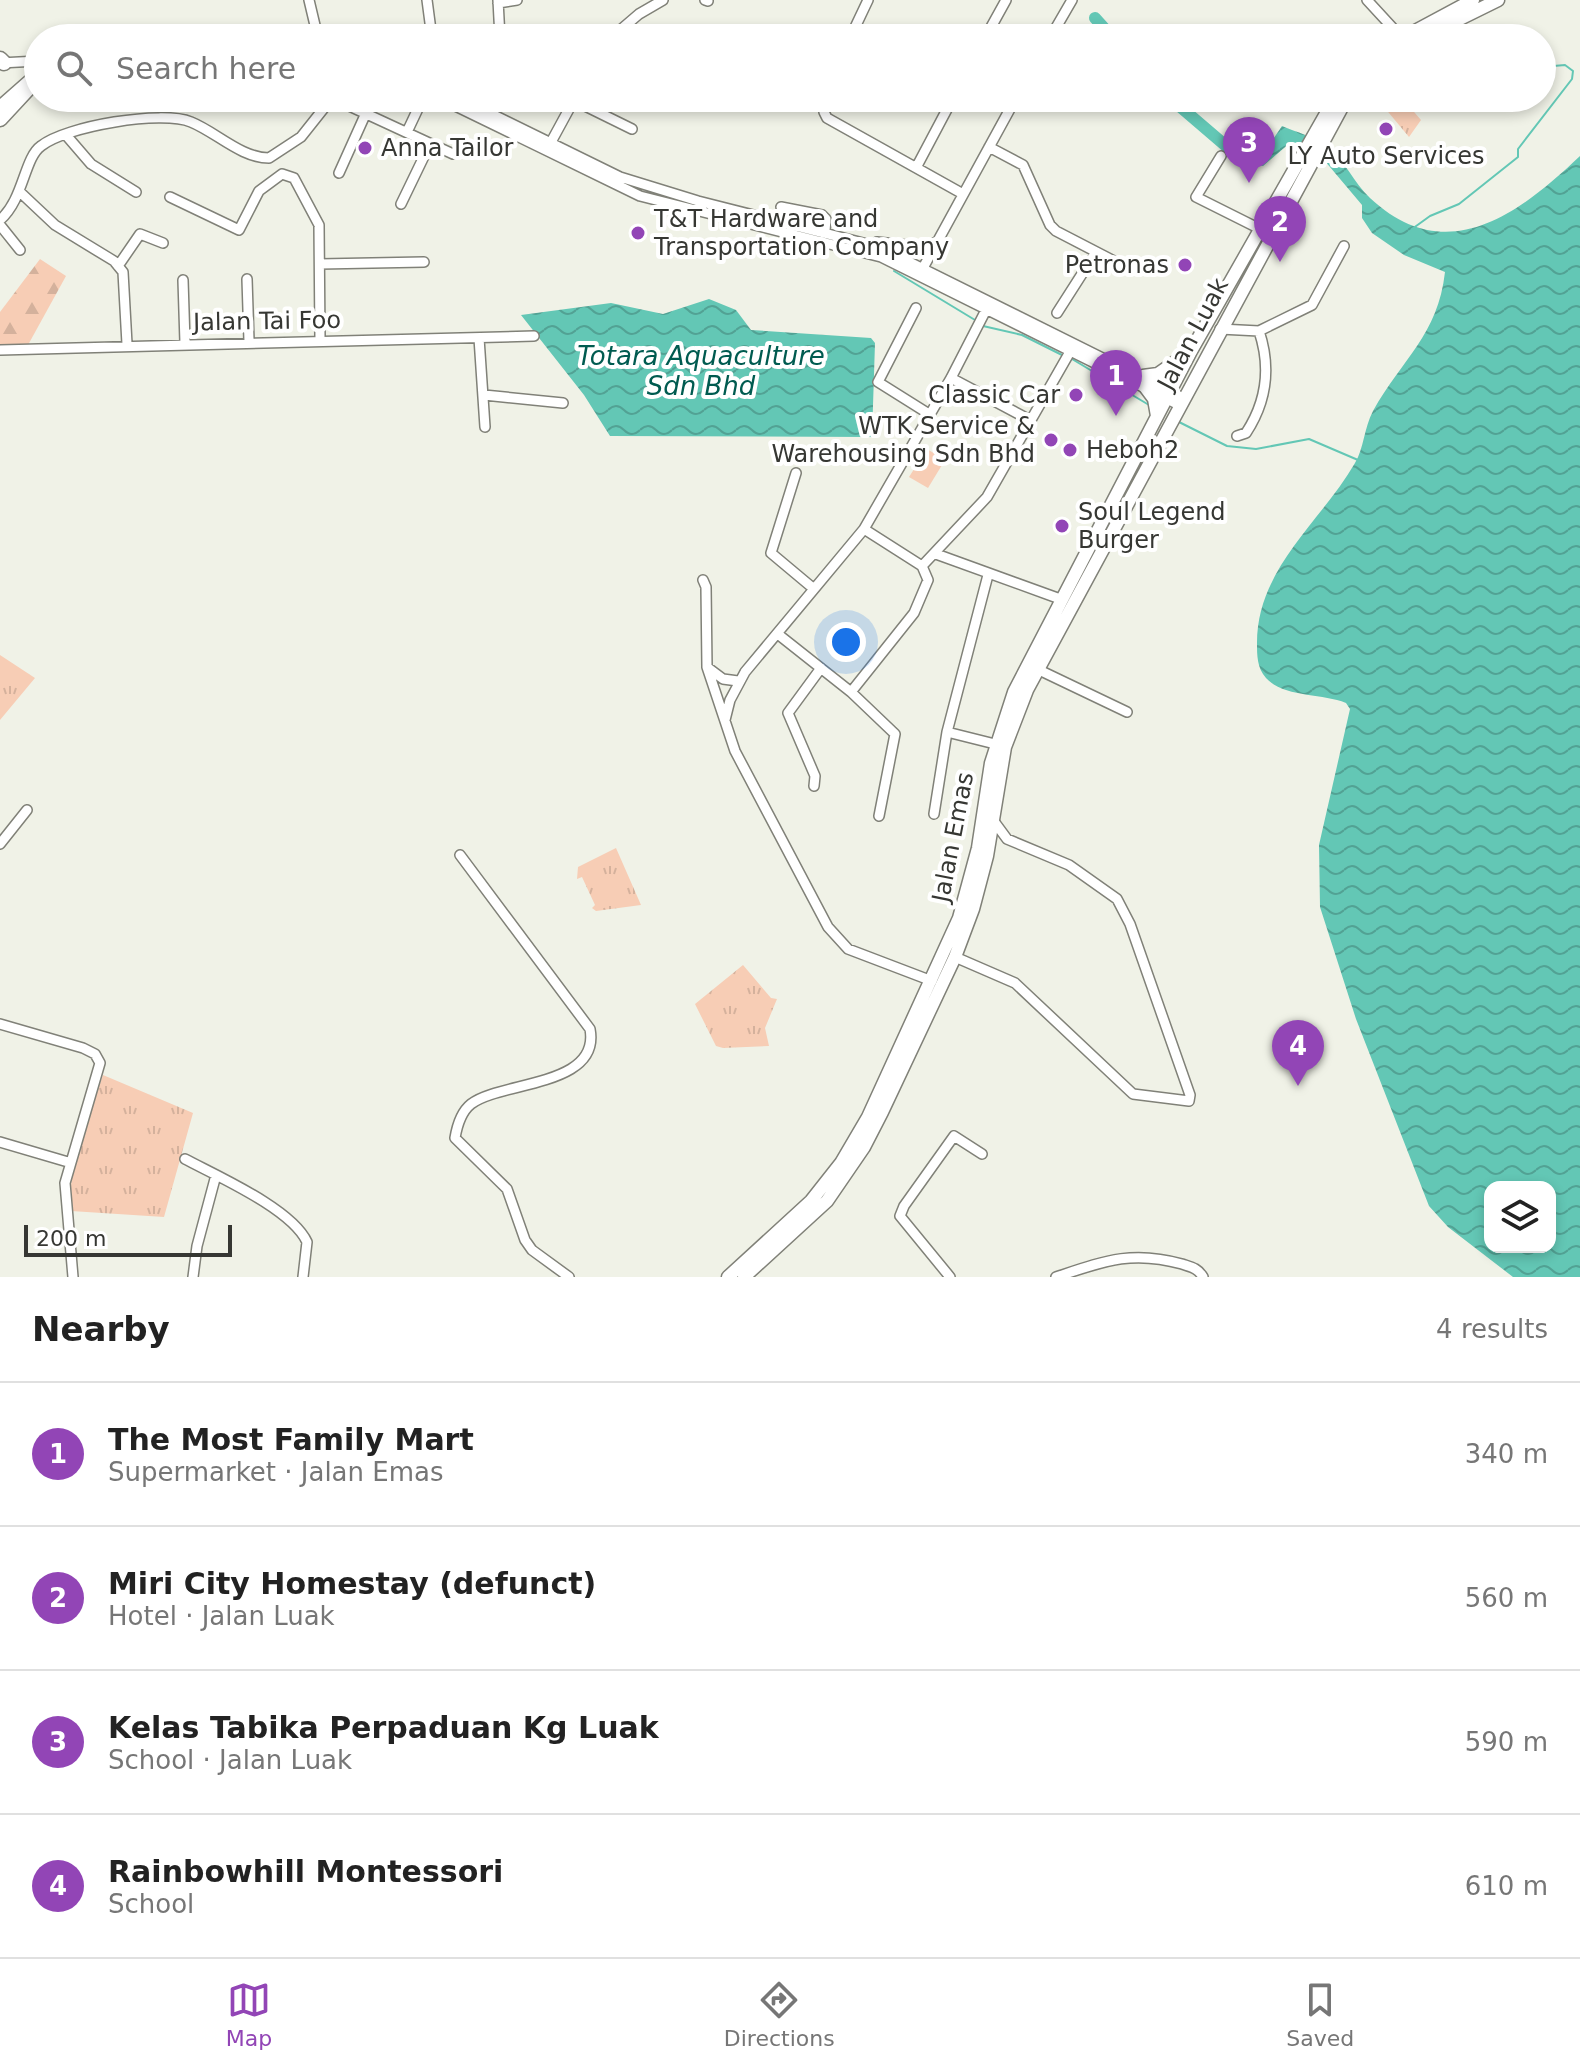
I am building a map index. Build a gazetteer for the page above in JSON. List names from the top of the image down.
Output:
{
  "streets": {
    "main road": ["Jalan Luak", "Jalan Emas"],
    "street": ["Jalan Tai Foo"]
  },
  "crossings": [
    ["Jalan Luak", "Jalan Emas"]
  ],
  "water": ["Totara Aquaculture Sdn Bhd"],
  "places": [
    "LY Auto Services",
    "Anna Tailor",
    "T&T Hardware and Transportation Company",
    "Petronas",
    "Classic Car",
    "WTK Service & Warehousing Sdn Bhd",
    "Heboh2",
    "Soul Legend Burger"
  ],
  "scale_bar": "200 m",
  "page": {
    "search": "Search here",
    "pins": [
      "3",
      "2",
      "1",
      "4"
    ],
    "scale": "200 m",
    "heading": ["Nearby", "4 results"],
    "list": [
      {
        "mark": "1",
        "name": "The Most Family Mart",
        "note": "Supermarket · Jalan Emas",
        "value": "340 m"
      },
      {
        "mark": "2",
        "name": "Miri City Homestay (defunct)",
        "note": "Hotel · Jalan Luak",
        "value": "560 m"
      },
      {
        "mark": "3",
        "name": "Kelas Tabika Perpaduan Kg Luak",
        "note": "School · Jalan Luak",
        "value": "590 m"
      },
      {
        "mark": "4",
        "name": "Rainbowhill Montessori",
        "note": "School",
        "value": "610 m"
      }
    ],
    "nav": ["Map", "Directions", "Saved"]
  }
}
